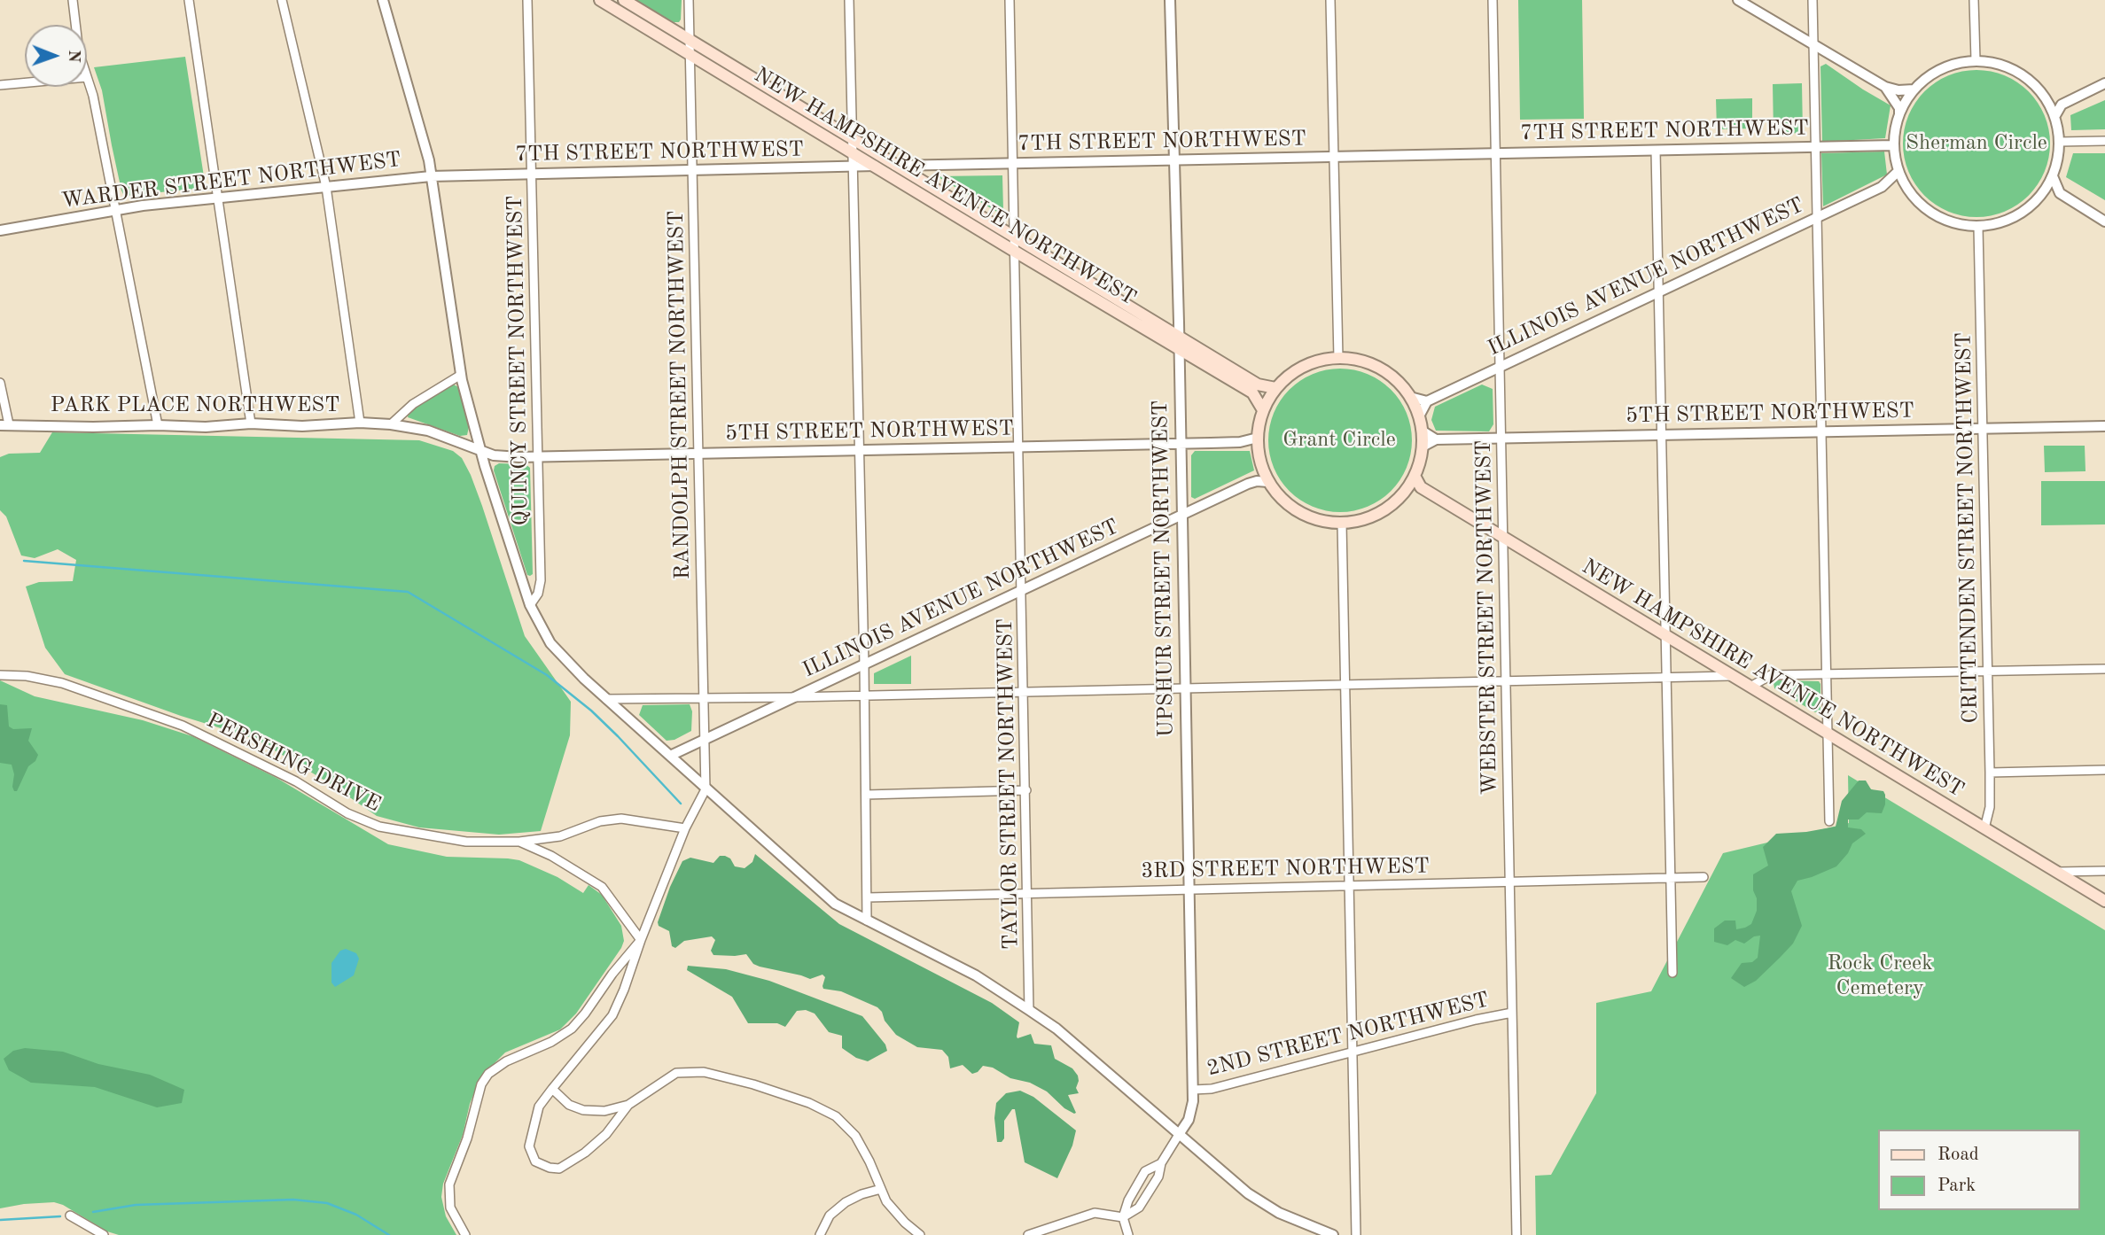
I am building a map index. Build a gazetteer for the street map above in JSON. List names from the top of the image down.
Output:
{
  "streets": {
    "main road": ["NEW HAMPSHIRE AVENUE NORTHWEST"],
    "street": [
      "7TH STREET NORTHWEST",
      "WARDER STREET NORTHWEST",
      "ILLINOIS AVENUE NORTHWEST",
      "QUINCY STREET NORTHWEST",
      "RANDOLPH STREET NORTHWEST",
      "PARK PLACE NORTHWEST",
      "5TH STREET NORTHWEST",
      "CRITTENDEN STREET NORTHWEST",
      "UPSHUR STREET NORTHWEST",
      "WEBSTER STREET NORTHWEST",
      "PERSHING DRIVE",
      "TAYLOR STREET NORTHWEST",
      "3RD STREET NORTHWEST",
      "2ND STREET NORTHWEST"
    ]
  },
  "crossings": [
    ["7TH STREET NORTHWEST", "WARDER STREET NORTHWEST"],
    ["7TH STREET NORTHWEST", "NEW HAMPSHIRE AVENUE NORTHWEST"],
    ["7TH STREET NORTHWEST", "ILLINOIS AVENUE NORTHWEST"],
    ["7TH STREET NORTHWEST", "QUINCY STREET NORTHWEST"],
    ["7TH STREET NORTHWEST", "RANDOLPH STREET NORTHWEST"],
    ["7TH STREET NORTHWEST", "CRITTENDEN STREET NORTHWEST"],
    ["7TH STREET NORTHWEST", "UPSHUR STREET NORTHWEST"],
    ["7TH STREET NORTHWEST", "WEBSTER STREET NORTHWEST"],
    ["7TH STREET NORTHWEST", "TAYLOR STREET NORTHWEST"],
    ["NEW HAMPSHIRE AVENUE NORTHWEST", "ILLINOIS AVENUE NORTHWEST"],
    ["NEW HAMPSHIRE AVENUE NORTHWEST", "RANDOLPH STREET NORTHWEST"],
    ["NEW HAMPSHIRE AVENUE NORTHWEST", "5TH STREET NORTHWEST"],
    ["NEW HAMPSHIRE AVENUE NORTHWEST", "CRITTENDEN STREET NORTHWEST"],
    ["NEW HAMPSHIRE AVENUE NORTHWEST", "UPSHUR STREET NORTHWEST"],
    ["NEW HAMPSHIRE AVENUE NORTHWEST", "WEBSTER STREET NORTHWEST"],
    ["NEW HAMPSHIRE AVENUE NORTHWEST", "TAYLOR STREET NORTHWEST"],
    ["ILLINOIS AVENUE NORTHWEST", "RANDOLPH STREET NORTHWEST"],
    ["ILLINOIS AVENUE NORTHWEST", "5TH STREET NORTHWEST"],
    ["ILLINOIS AVENUE NORTHWEST", "CRITTENDEN STREET NORTHWEST"],
    ["ILLINOIS AVENUE NORTHWEST", "UPSHUR STREET NORTHWEST"],
    ["ILLINOIS AVENUE NORTHWEST", "WEBSTER STREET NORTHWEST"],
    ["ILLINOIS AVENUE NORTHWEST", "TAYLOR STREET NORTHWEST"],
    ["QUINCY STREET NORTHWEST", "5TH STREET NORTHWEST"],
    ["RANDOLPH STREET NORTHWEST", "5TH STREET NORTHWEST"],
    ["PARK PLACE NORTHWEST", "5TH STREET NORTHWEST"],
    ["5TH STREET NORTHWEST", "CRITTENDEN STREET NORTHWEST"],
    ["5TH STREET NORTHWEST", "UPSHUR STREET NORTHWEST"],
    ["5TH STREET NORTHWEST", "WEBSTER STREET NORTHWEST"],
    ["5TH STREET NORTHWEST", "TAYLOR STREET NORTHWEST"],
    ["UPSHUR STREET NORTHWEST", "3RD STREET NORTHWEST"],
    ["UPSHUR STREET NORTHWEST", "2ND STREET NORTHWEST"],
    ["WEBSTER STREET NORTHWEST", "3RD STREET NORTHWEST"],
    ["WEBSTER STREET NORTHWEST", "2ND STREET NORTHWEST"],
    ["TAYLOR STREET NORTHWEST", "3RD STREET NORTHWEST"]
  ],
  "parks": ["Sherman Circle", "Grant Circle", "Rock Creek Cemetery"],
  "legend": ["Road", "Park"],
  "north": "right"
}
